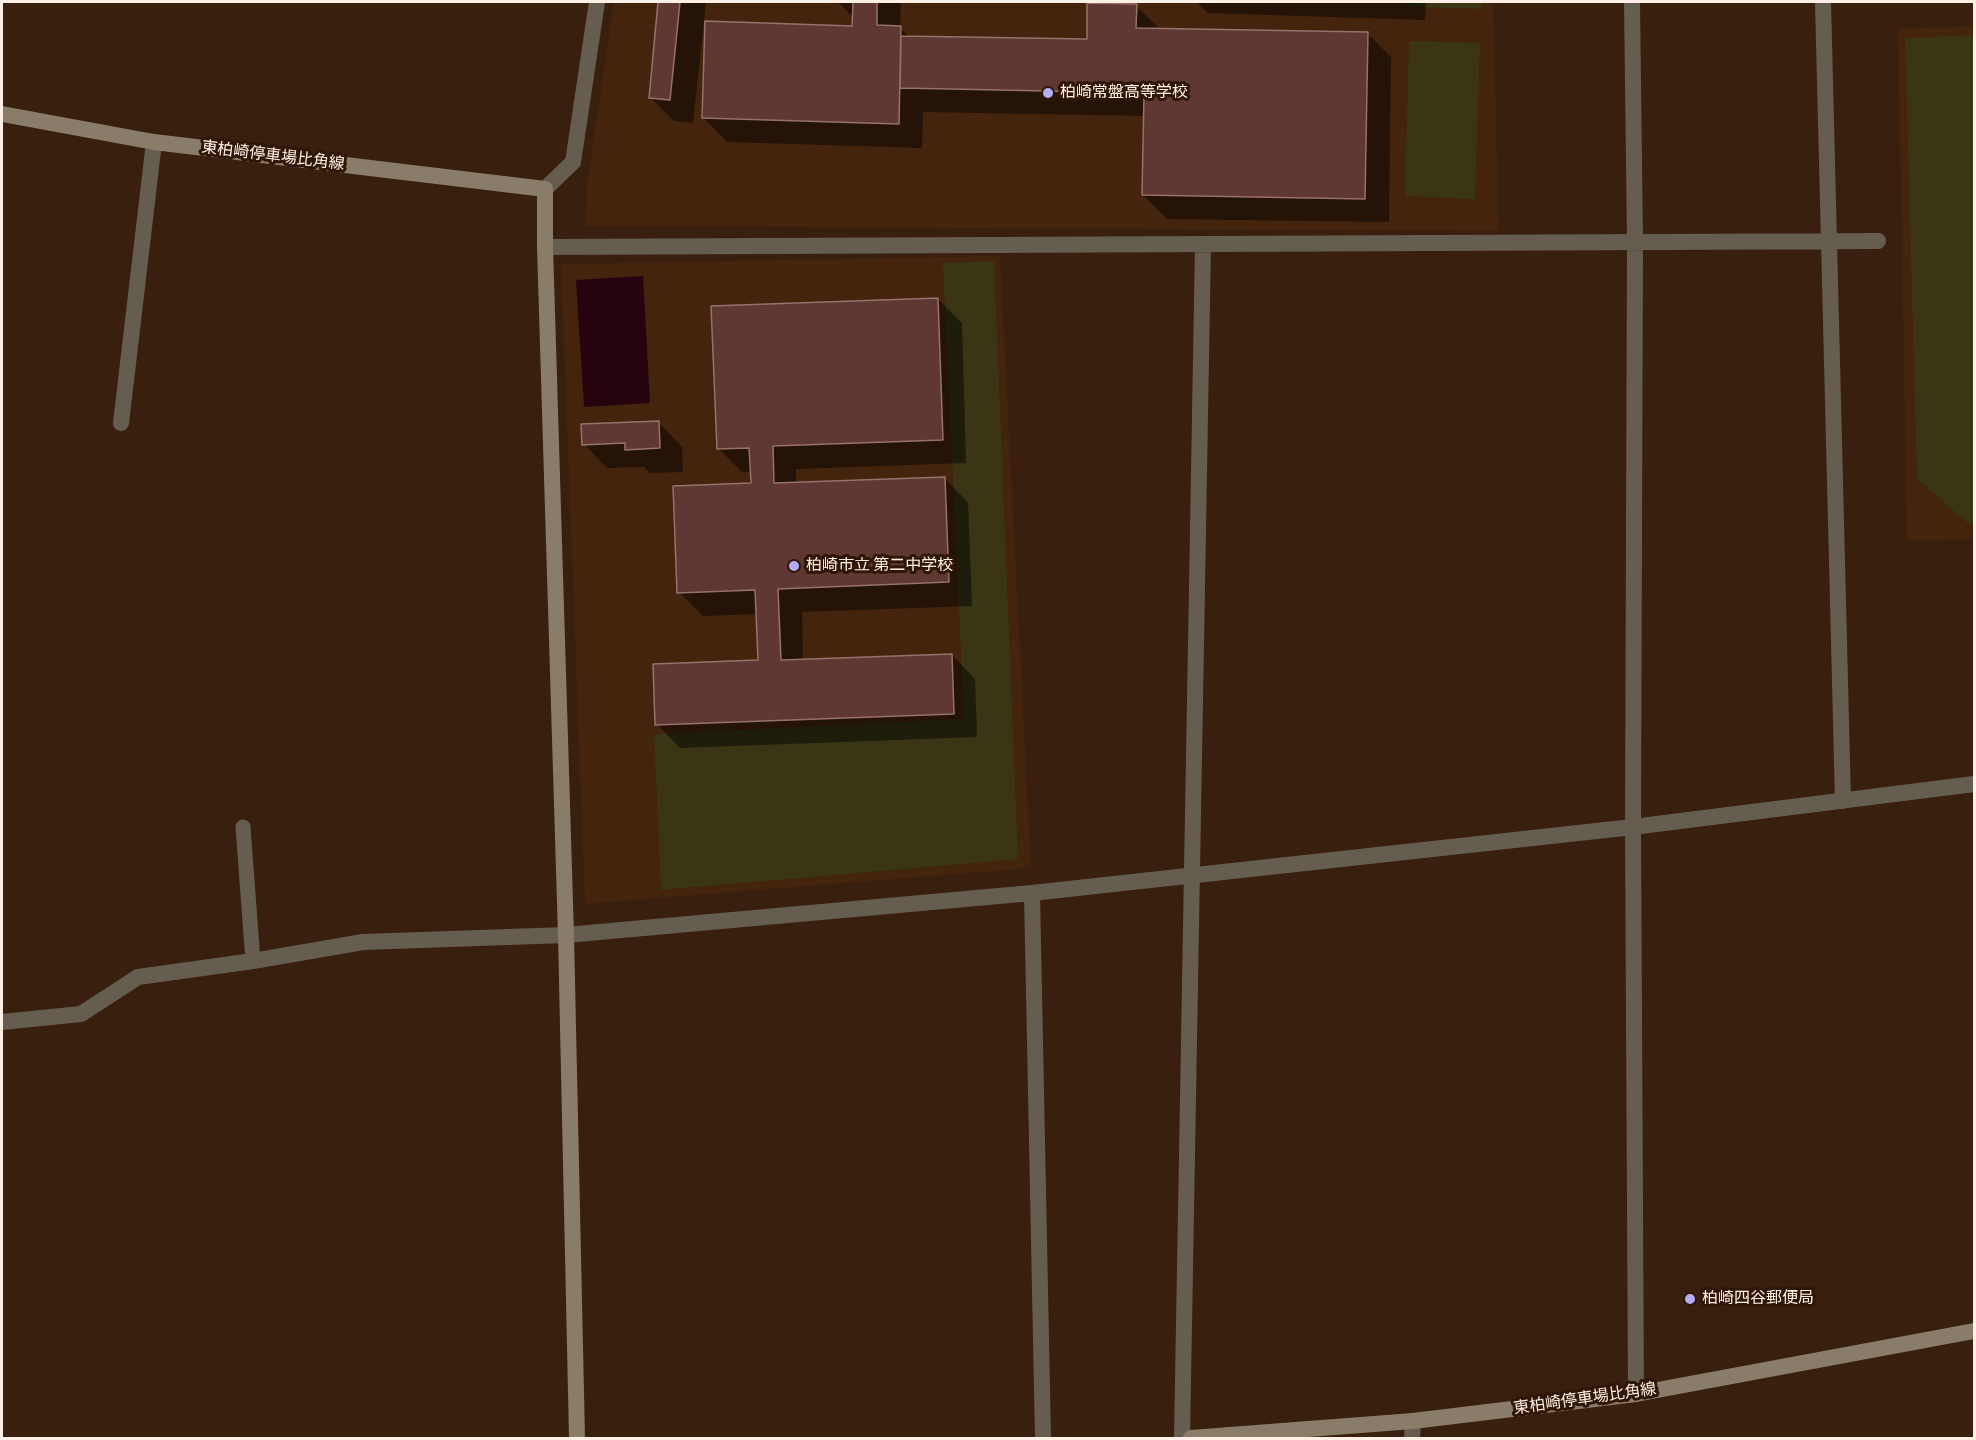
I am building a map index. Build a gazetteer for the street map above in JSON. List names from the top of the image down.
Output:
{
  "streets": {
    "main road": ["東柏崎停車場比角線"]
  },
  "places": ["柏崎常盤高等学校", "柏崎市立 第二中学校", "柏崎四谷郵便局"]
}
